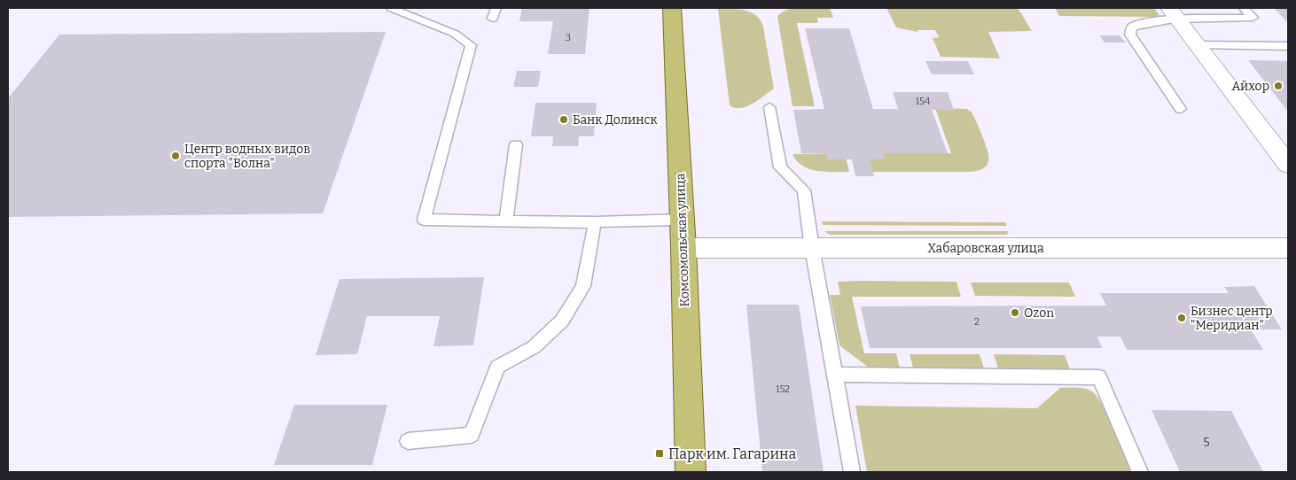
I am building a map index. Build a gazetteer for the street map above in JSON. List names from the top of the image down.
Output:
{
  "streets": {
    "main road": ["Комсомольская улица"],
    "street": ["Хабаровская улица"]
  },
  "crossings": [
    ["Комсомольская улица", "Хабаровская улица"]
  ],
  "places": {
    "other": [
      "Айхор",
      "Банк Долинск",
      "Центр водных видов спорта \"Волна\"",
      "Ozon",
      "Бизнес центр \"Меридиан\""
    ],
    "transit": ["Парк им. Гагарина"]
  },
  "house_numbers": [
    "3",
    "154",
    "2",
    "152",
    "5"
  ]
}
